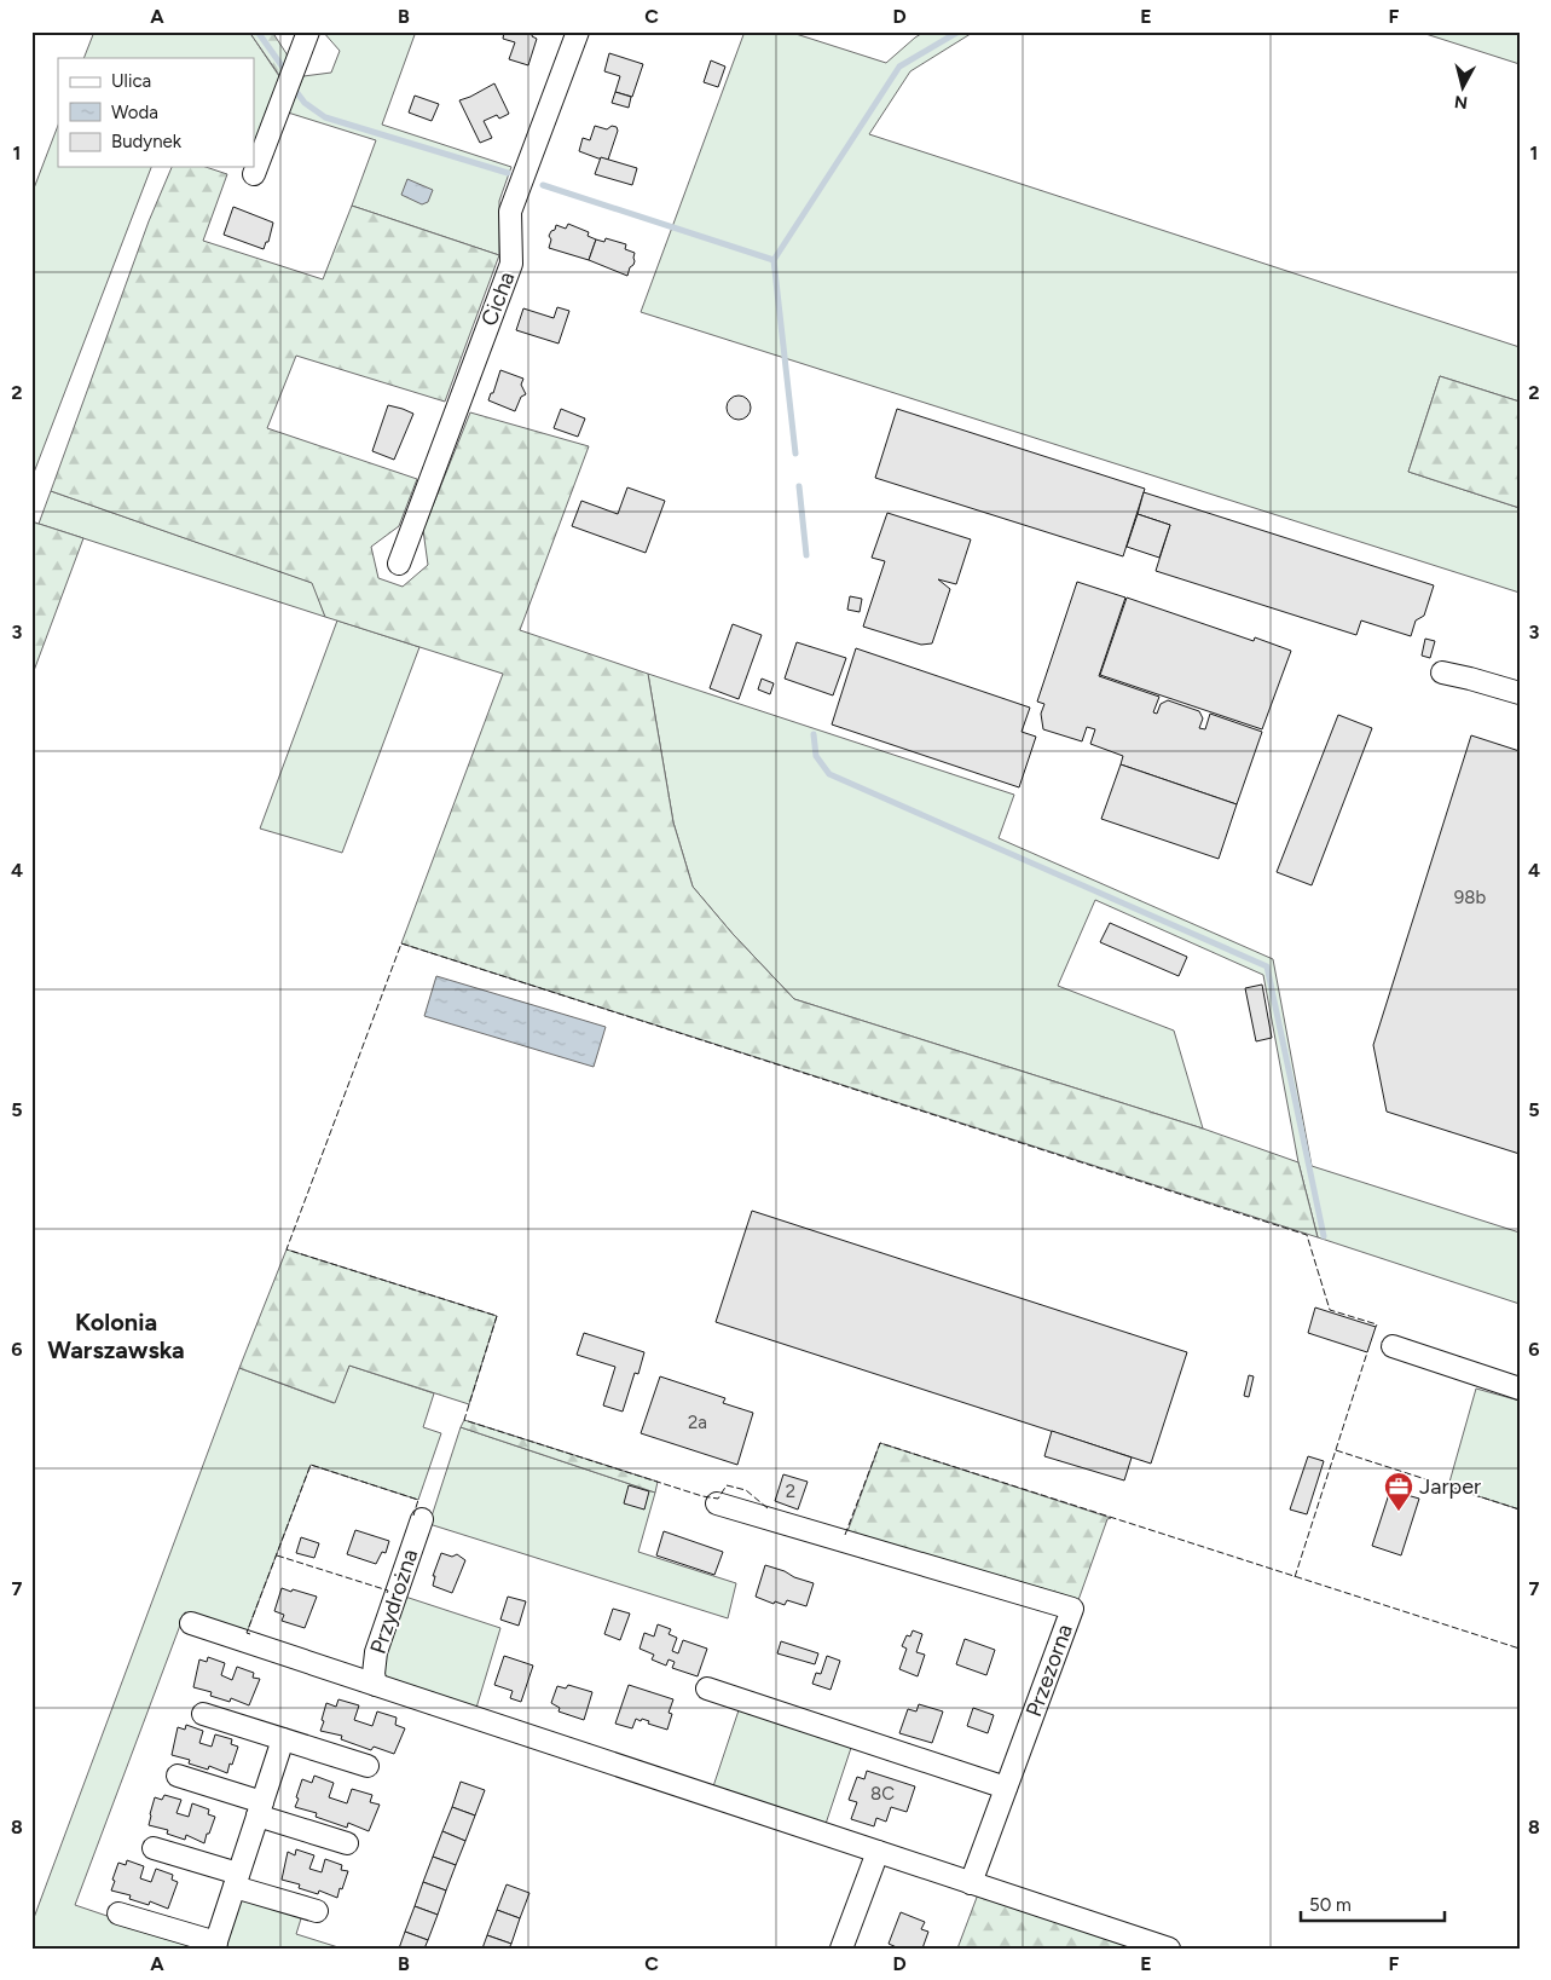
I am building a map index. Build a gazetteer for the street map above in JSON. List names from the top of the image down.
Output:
{
  "streets": {
    "street": ["Cicha", "Przydrożna", "Przezorna"]
  },
  "districts": ["Kolonia Warszawska"],
  "places": {
    "office": ["Jarper"]
  },
  "house_numbers": [
    "98b",
    "2a",
    "2",
    "8C"
  ],
  "legend": ["Ulica", "Woda", "Budynek"],
  "scale_bar": "50 m",
  "north": "bottom",
  "grid": {
    "columns": [
      "A",
      "B",
      "C",
      "D",
      "E",
      "F"
    ],
    "rows": [
      "1",
      "2",
      "3",
      "4",
      "5",
      "6",
      "7",
      "8"
    ]
  }
}
